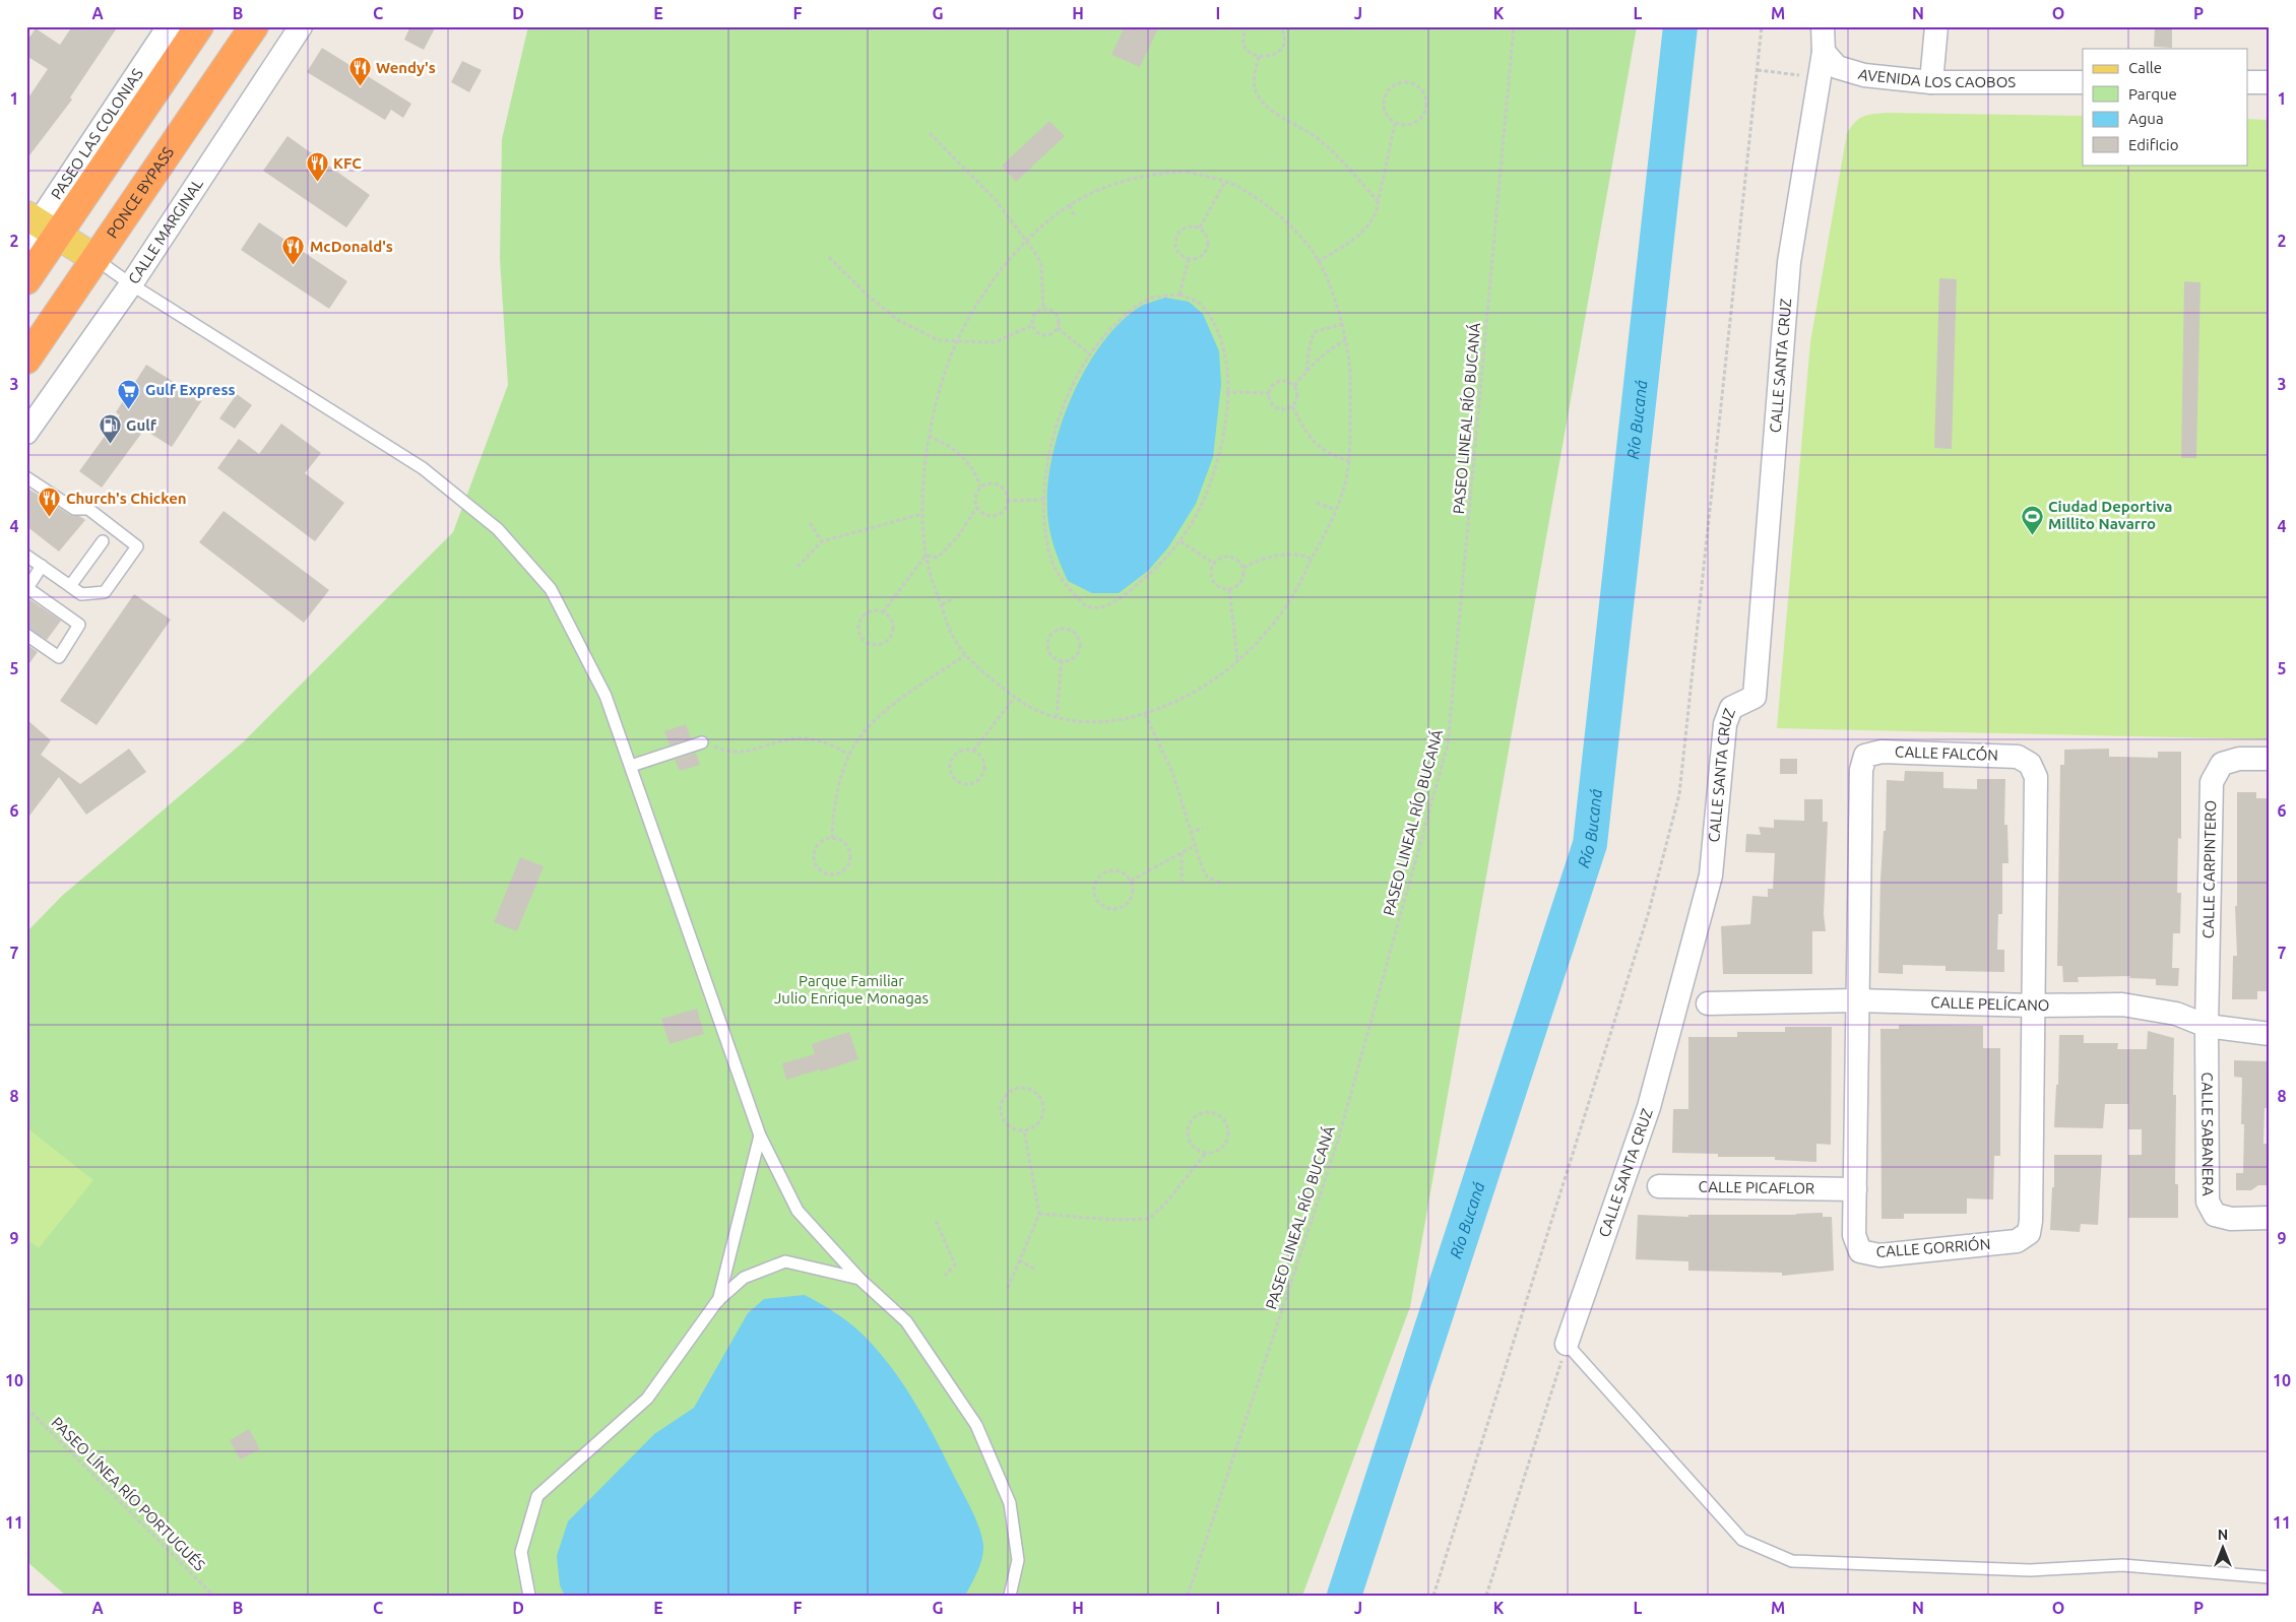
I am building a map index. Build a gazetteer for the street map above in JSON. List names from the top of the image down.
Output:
{
  "streets": {
    "highway": ["PONCE BYPASS"],
    "street": [
      "AVENIDA LOS CAOBOS",
      "PASEO LAS COLONIAS",
      "CALLE MARGINAL",
      "CALLE SANTA CRUZ",
      "CALLE FALCÓN",
      "CALLE CARPINTERO",
      "CALLE PELÍCANO",
      "CALLE SABANERA",
      "CALLE PICAFLOR",
      "CALLE GORRIÓN"
    ],
    "path": ["PASEO LINEAL RÍO BUCANÁ", "PASEO LÍNEA RÍO PORTUGUÉS"]
  },
  "crossings": [
    ["AVENIDA LOS CAOBOS", "CALLE SANTA CRUZ"],
    ["CALLE FALCÓN", "CALLE PELÍCANO"],
    ["CALLE FALCÓN", "CALLE GORRIÓN"],
    ["CALLE CARPINTERO", "CALLE PELÍCANO"],
    ["CALLE CARPINTERO", "CALLE SABANERA"],
    ["CALLE PELÍCANO", "CALLE SABANERA"],
    ["CALLE PELÍCANO", "CALLE GORRIÓN"],
    ["CALLE PICAFLOR", "CALLE GORRIÓN"]
  ],
  "water": ["Río Bucaná"],
  "parks": ["Parque Familiar Julio Enrique Monagas"],
  "places": {
    "restaurant": [
      "Wendy's",
      "KFC",
      "McDonald's",
      "Church's Chicken"
    ],
    "supermarket": ["Gulf Express"],
    "fuel station": ["Gulf"],
    "sports": ["Ciudad Deportiva Millito Navarro"]
  },
  "legend": [
    "Calle",
    "Parque",
    "Agua",
    "Edificio"
  ],
  "north": "top",
  "grid": {
    "columns": [
      "A",
      "B",
      "C",
      "D",
      "E",
      "F",
      "G",
      "H",
      "I",
      "J",
      "K",
      "L",
      "M",
      "N",
      "O",
      "P"
    ],
    "rows": [
      "1",
      "2",
      "3",
      "4",
      "5",
      "6",
      "7",
      "8",
      "9",
      "10",
      "11"
    ]
  }
}
